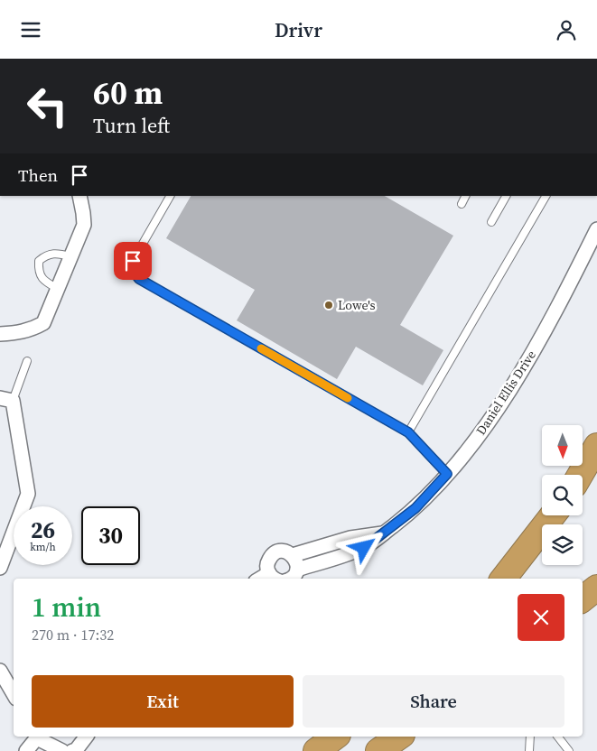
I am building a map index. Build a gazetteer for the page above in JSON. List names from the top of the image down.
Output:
{
  "streets": {
    "street": ["Daniel Ellis Drive"]
  },
  "places": ["Lowe's"],
  "north": "bottom",
  "page": {
    "header": "Drivr",
    "turn": ["60 m", "Turn left"],
    "then": "Then",
    "speed": "26 km/h",
    "limit": "30",
    "heading": ["1 min", "270 m · 17:32"],
    "buttons": ["Exit", "Share"]
  }
}
